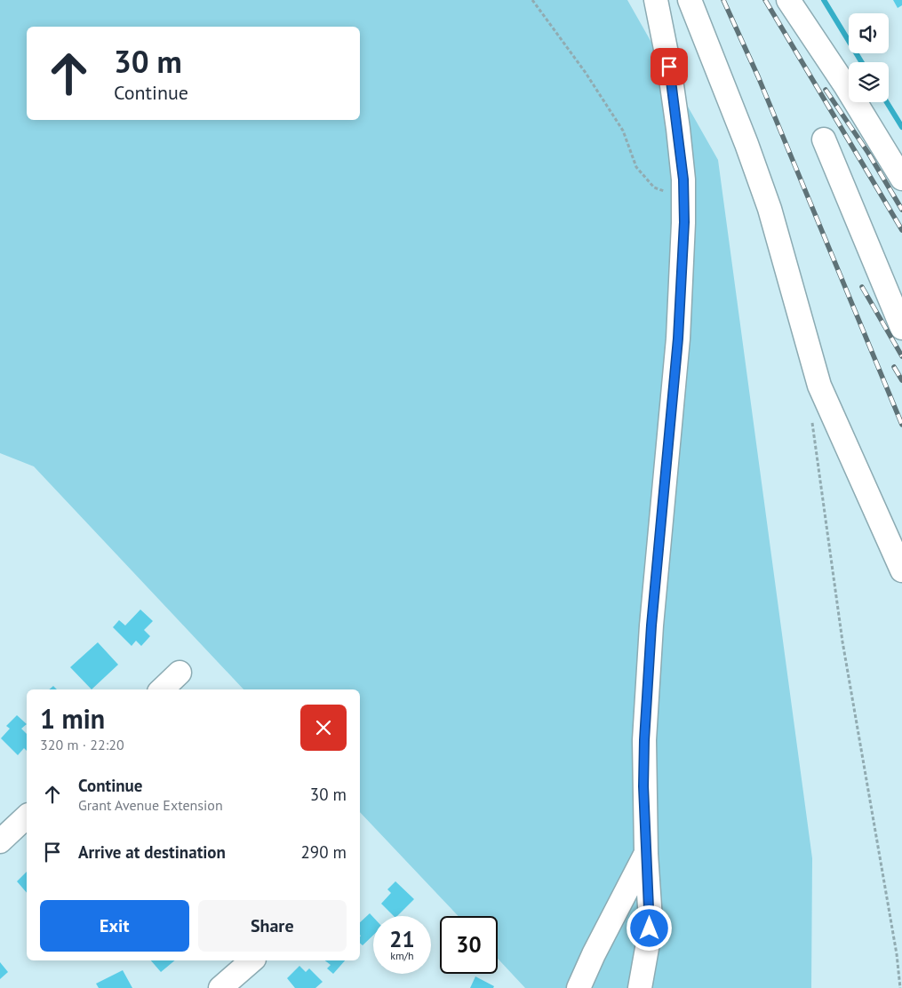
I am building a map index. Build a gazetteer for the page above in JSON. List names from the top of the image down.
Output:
{
  "page": {
    "turn": ["30 m", "Continue"],
    "heading": ["1 min", "320 m · 22:20"],
    "list": [
      {
        "name": "Continue",
        "note": "Grant Avenue Extension",
        "value": "30 m"
      },
      {
        "name": "Arrive at destination",
        "value": "290 m"
      }
    ],
    "buttons": ["Exit", "Share"],
    "speed": "21 km/h",
    "limit": "30"
  }
}
